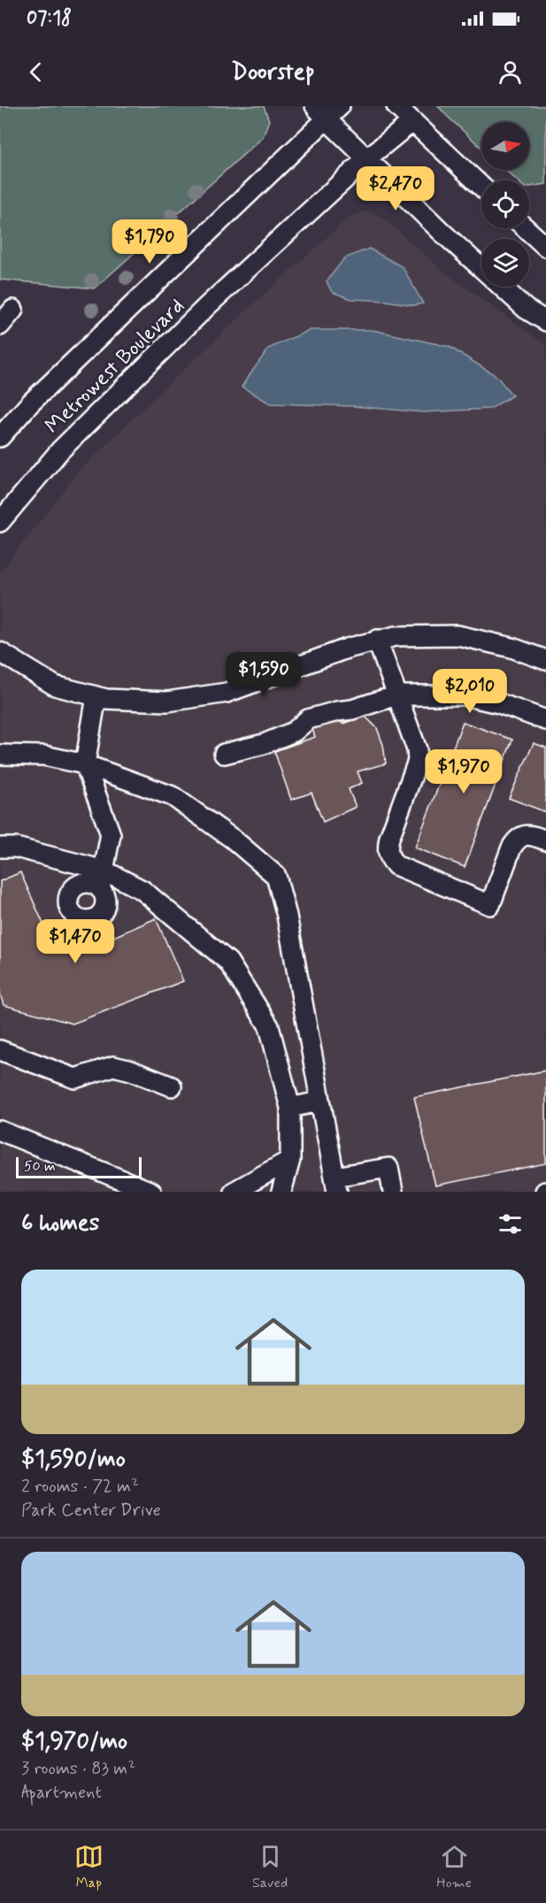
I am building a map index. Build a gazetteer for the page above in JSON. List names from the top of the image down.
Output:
{
  "streets": {
    "street": ["Metrowest Boulevard"]
  },
  "scale_bar": "50 m",
  "north": "right",
  "page": {
    "status": "07:18",
    "header": "Doorstep",
    "price": [
      "$2,470",
      "$1,790",
      "$1,590",
      "$2,010",
      "$1,970",
      "$1,470"
    ],
    "scale": "50 m",
    "heading": "6 homes",
    "list": [
      {
        "name": "$1,590/mo",
        "note": "2 rooms · 72 m² · Park Center Drive"
      },
      {
        "name": "$1,970/mo",
        "note": "3 rooms · 83 m² · Apartment"
      }
    ],
    "tabs": ["Map", "Saved", "Home"]
  }
}
